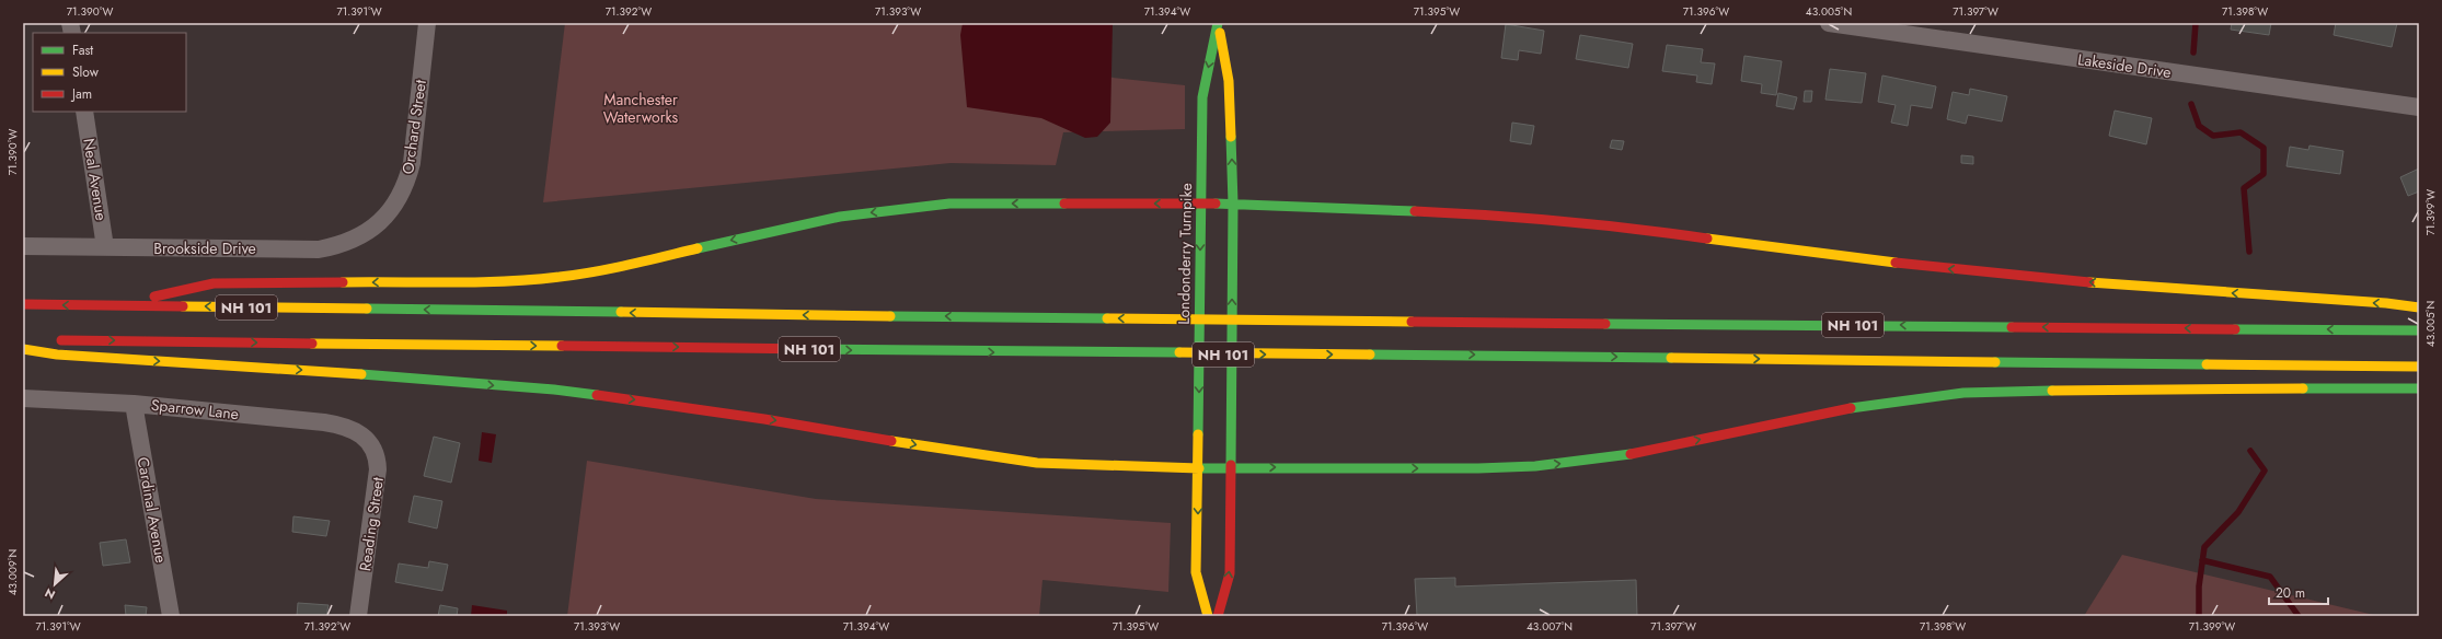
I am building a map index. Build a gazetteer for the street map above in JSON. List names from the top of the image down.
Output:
{
  "streets": {
    "main road": ["Londonderry Turnpike", "NH 101"],
    "street": [
      "Lakeside Drive",
      "Orchard Street",
      "Neal Avenue",
      "Brookside Drive",
      "Sparrow Lane",
      "Cardinal Avenue",
      "Reading Street"
    ]
  },
  "crossings": [
    ["Orchard Street", "Brookside Drive"],
    ["Neal Avenue", "Brookside Drive"],
    ["Sparrow Lane", "Cardinal Avenue"],
    ["Sparrow Lane", "Reading Street"]
  ],
  "parks": ["Manchester Waterworks"],
  "legend": ["Fast", "Slow", "Jam"],
  "scale_bar": "20 m",
  "north": "bottom left",
  "coordinates": [
    "71.390°W",
    "71.391°W",
    "71.392°W",
    "71.393°W",
    "71.394°W",
    "71.395°W",
    "71.396°W",
    "43.005°N",
    "71.397°W",
    "71.398°W",
    "71.399°W",
    "43.009°N",
    "43.007°N"
  ]
}
